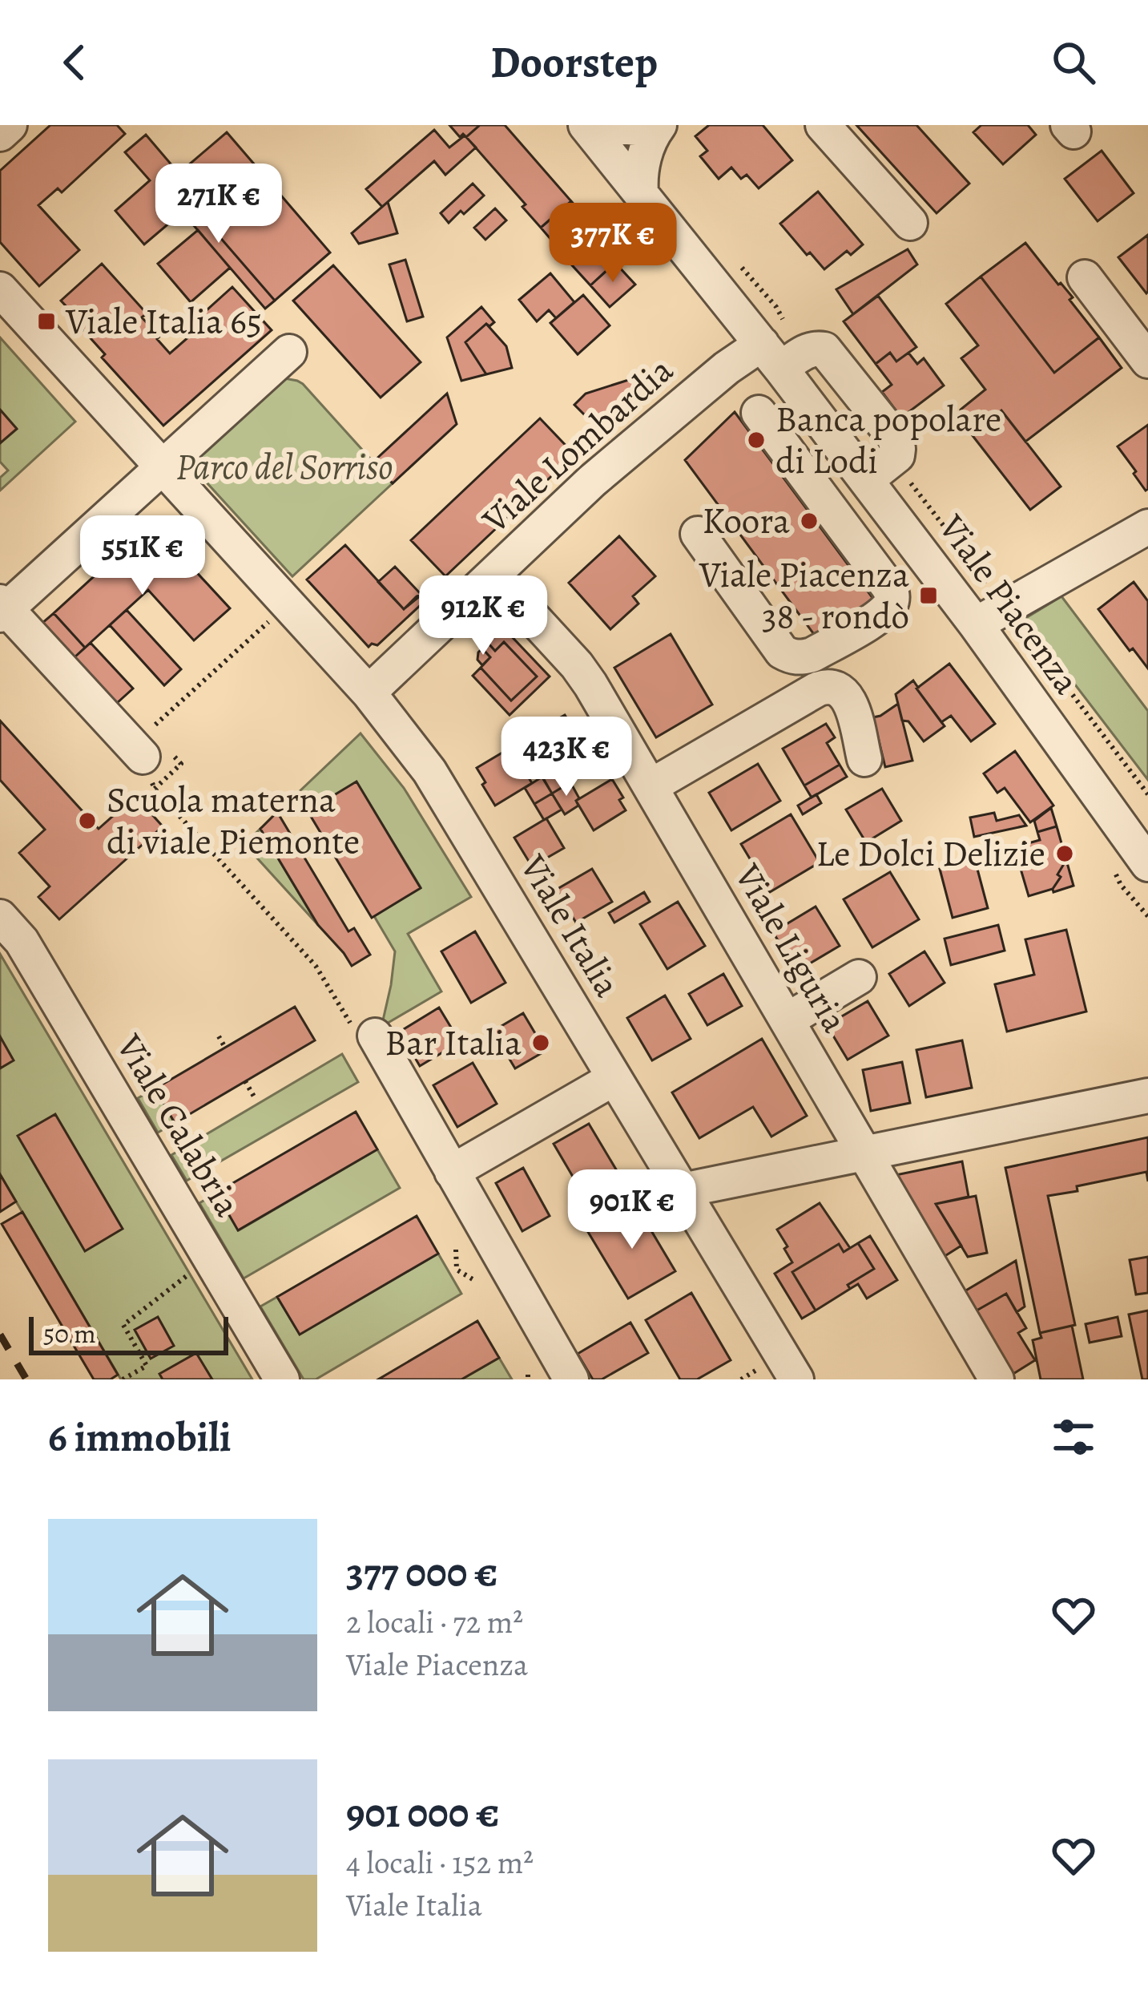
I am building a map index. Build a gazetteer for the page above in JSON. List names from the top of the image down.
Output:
{
  "streets": {
    "street": [
      "Viale Lombardia",
      "Viale Piacenza",
      "Viale Italia",
      "Viale Liguria",
      "Viale Calabria"
    ]
  },
  "crossings": [
    ["Viale Lombardia", "Viale Piacenza"],
    ["Viale Lombardia", "Viale Italia"],
    ["Viale Lombardia", "Viale Liguria"]
  ],
  "parks": ["Parco del Sorriso"],
  "places": {
    "transit": ["Viale Italia 65", "Viale Piacenza 38 - rondò"],
    "other": [
      "Banca popolare di Lodi",
      "Koora",
      "Scuola materna di viale Piemonte",
      "Le Dolci Delizie",
      "Bar Italia"
    ]
  },
  "scale_bar": "50 m",
  "page": {
    "header": "Doorstep",
    "price": [
      "271K €",
      "377K €",
      "551K €",
      "912K €",
      "423K €",
      "901K €"
    ],
    "scale": "50 m",
    "heading": "6 immobili",
    "list": [
      {
        "name": "377 000 €",
        "note": "2 locali · 72 m² · Viale Piacenza"
      },
      {
        "name": "901 000 €",
        "note": "4 locali · 152 m² · Viale Italia"
      }
    ]
  }
}
